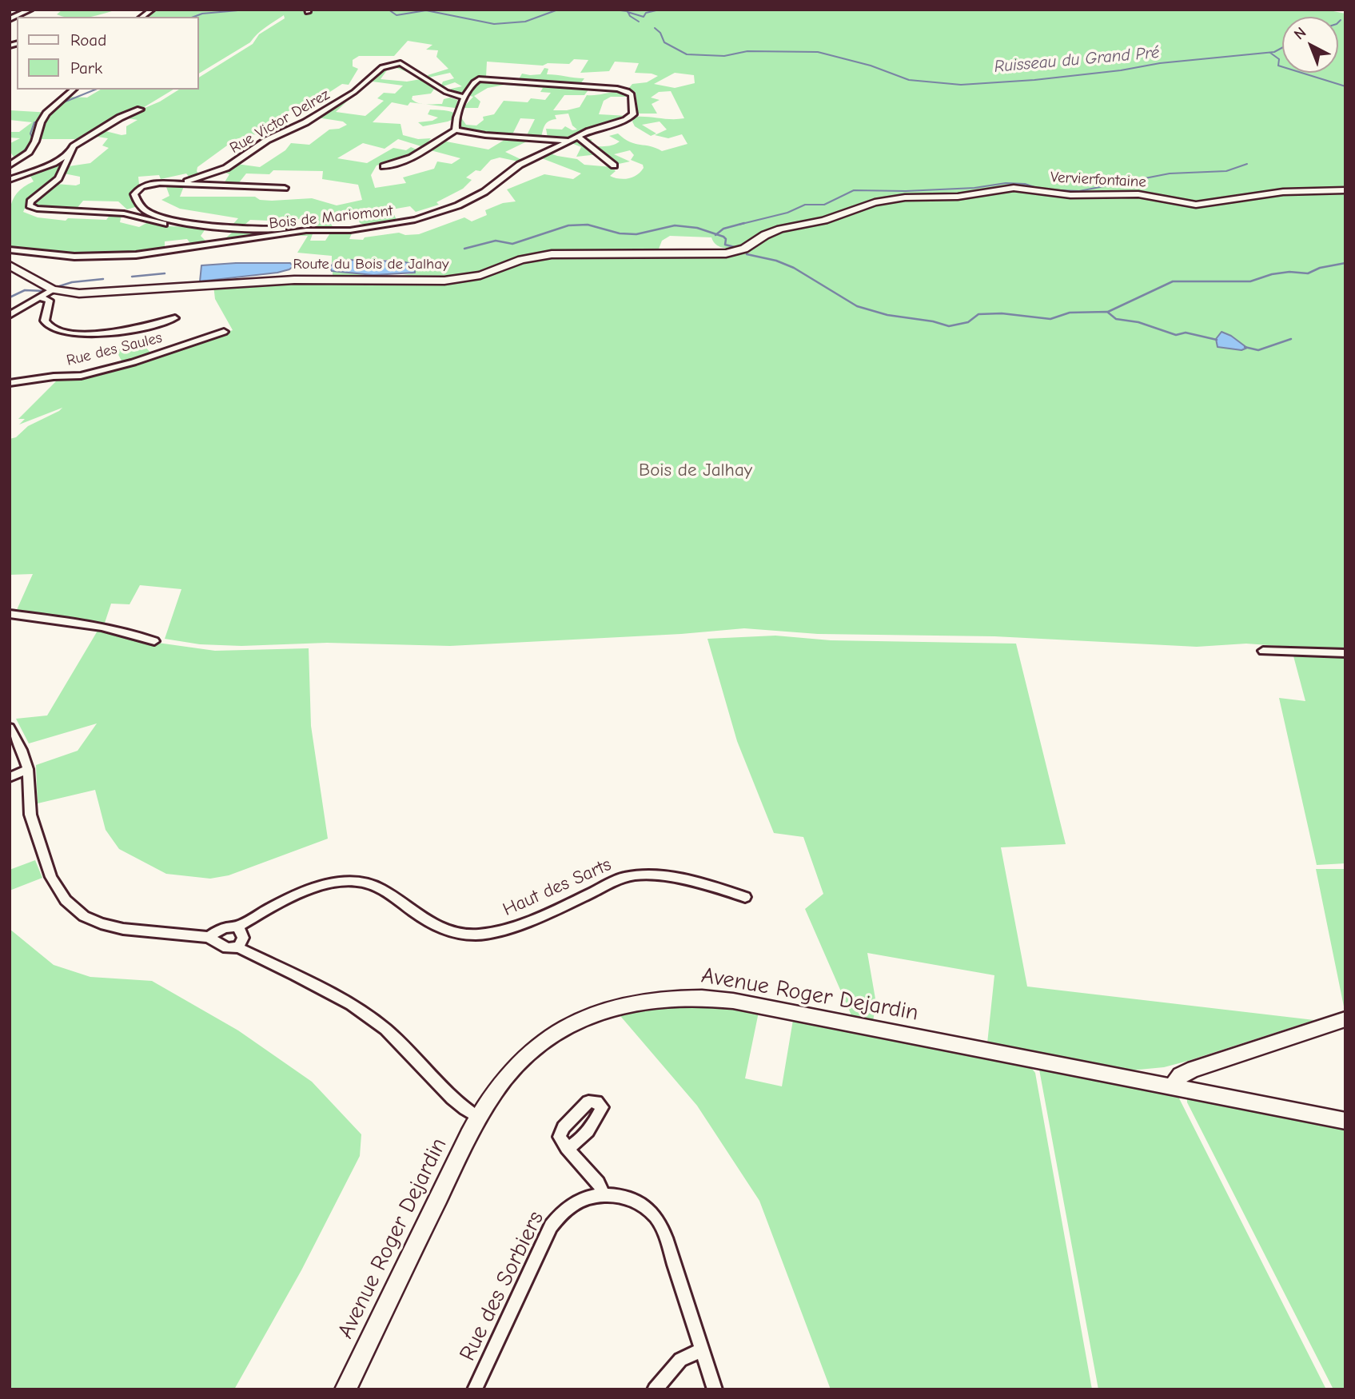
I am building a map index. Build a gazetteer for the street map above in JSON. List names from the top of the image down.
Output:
{
  "streets": {
    "main road": ["Vervierfontaine", "Route du Bois de Jalhay", "Avenue Roger Dejardin"],
    "street": [
      "Rue Victor Delrez",
      "Bois de Mariomont",
      "Rue des Saules",
      "Haut des Sarts",
      "Rue des Sorbiers"
    ]
  },
  "crossings": [
    ["Rue Victor Delrez", "Bois de Mariomont"],
    ["Vervierfontaine", "Route du Bois de Jalhay"]
  ],
  "water": ["Ruisseau du Grand Pré"],
  "parks": ["Bois de Jalhay"],
  "legend": ["Road", "Park"],
  "north": "top left"
}
